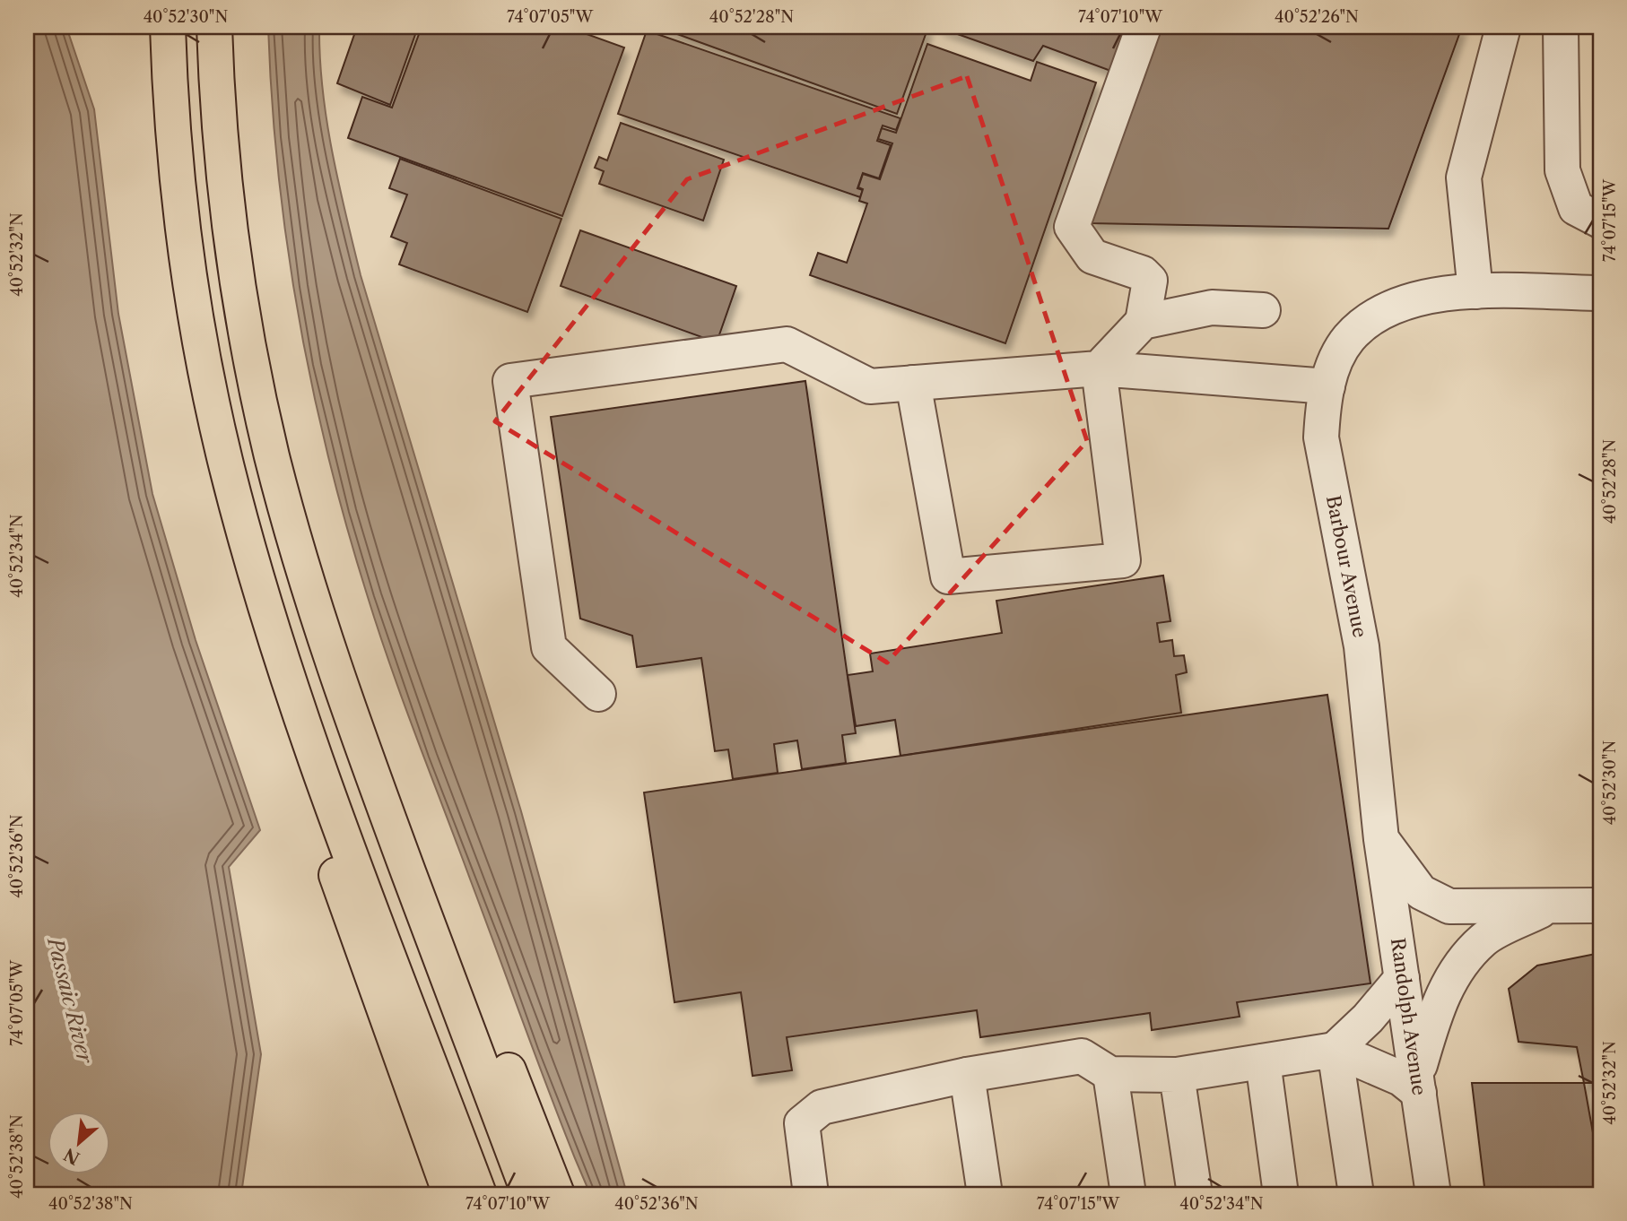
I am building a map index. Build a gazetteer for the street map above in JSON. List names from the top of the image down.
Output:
{
  "streets": {
    "street": ["Barbour Avenue", "Randolph Avenue"]
  },
  "crossings": [
    ["Barbour Avenue", "Randolph Avenue"]
  ],
  "water": ["Passaic River"],
  "north": "bottom left",
  "coordinates": [
    "40°52'30\"N",
    "74°07'05\"W",
    "40°52'28\"N",
    "74°07'10\"W",
    "40°52'26\"N",
    "74°07'15\"W",
    "40°52'32\"N",
    "40°52'34\"N",
    "40°52'36\"N",
    "40°52'38\"N"
  ]
}
